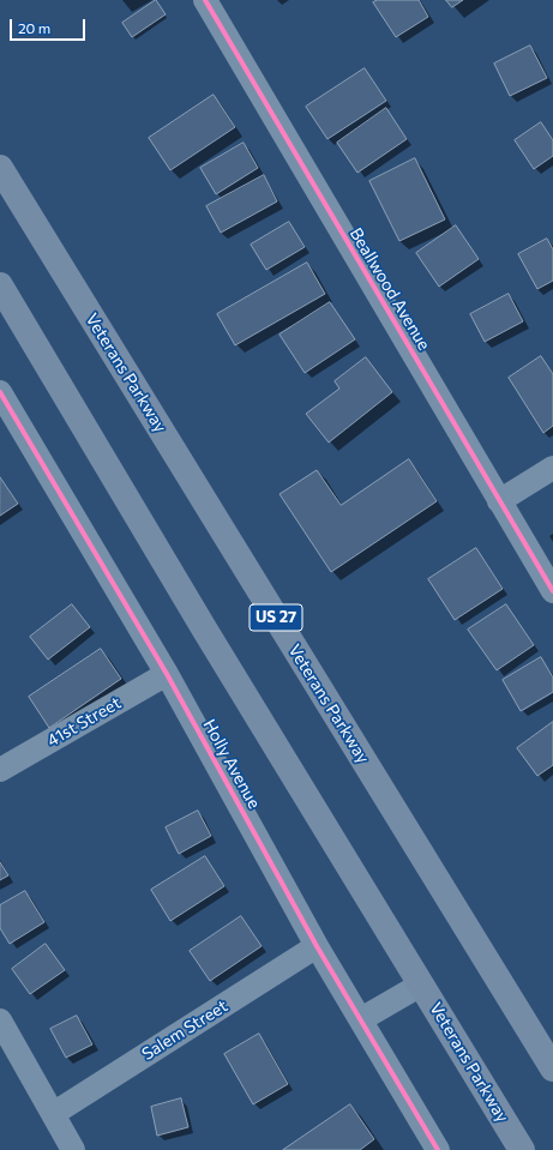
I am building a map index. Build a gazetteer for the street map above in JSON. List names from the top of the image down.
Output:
{
  "streets": {
    "main road": ["Veterans Parkway", "US 27"],
    "street": [
      "Beallwood Avenue",
      "41st Street",
      "Holly Avenue",
      "Salem Street"
    ]
  },
  "crossings": [
    ["41st Street", "Holly Avenue"],
    ["Holly Avenue", "Salem Street"]
  ],
  "scale_bar": "20 m"
}
